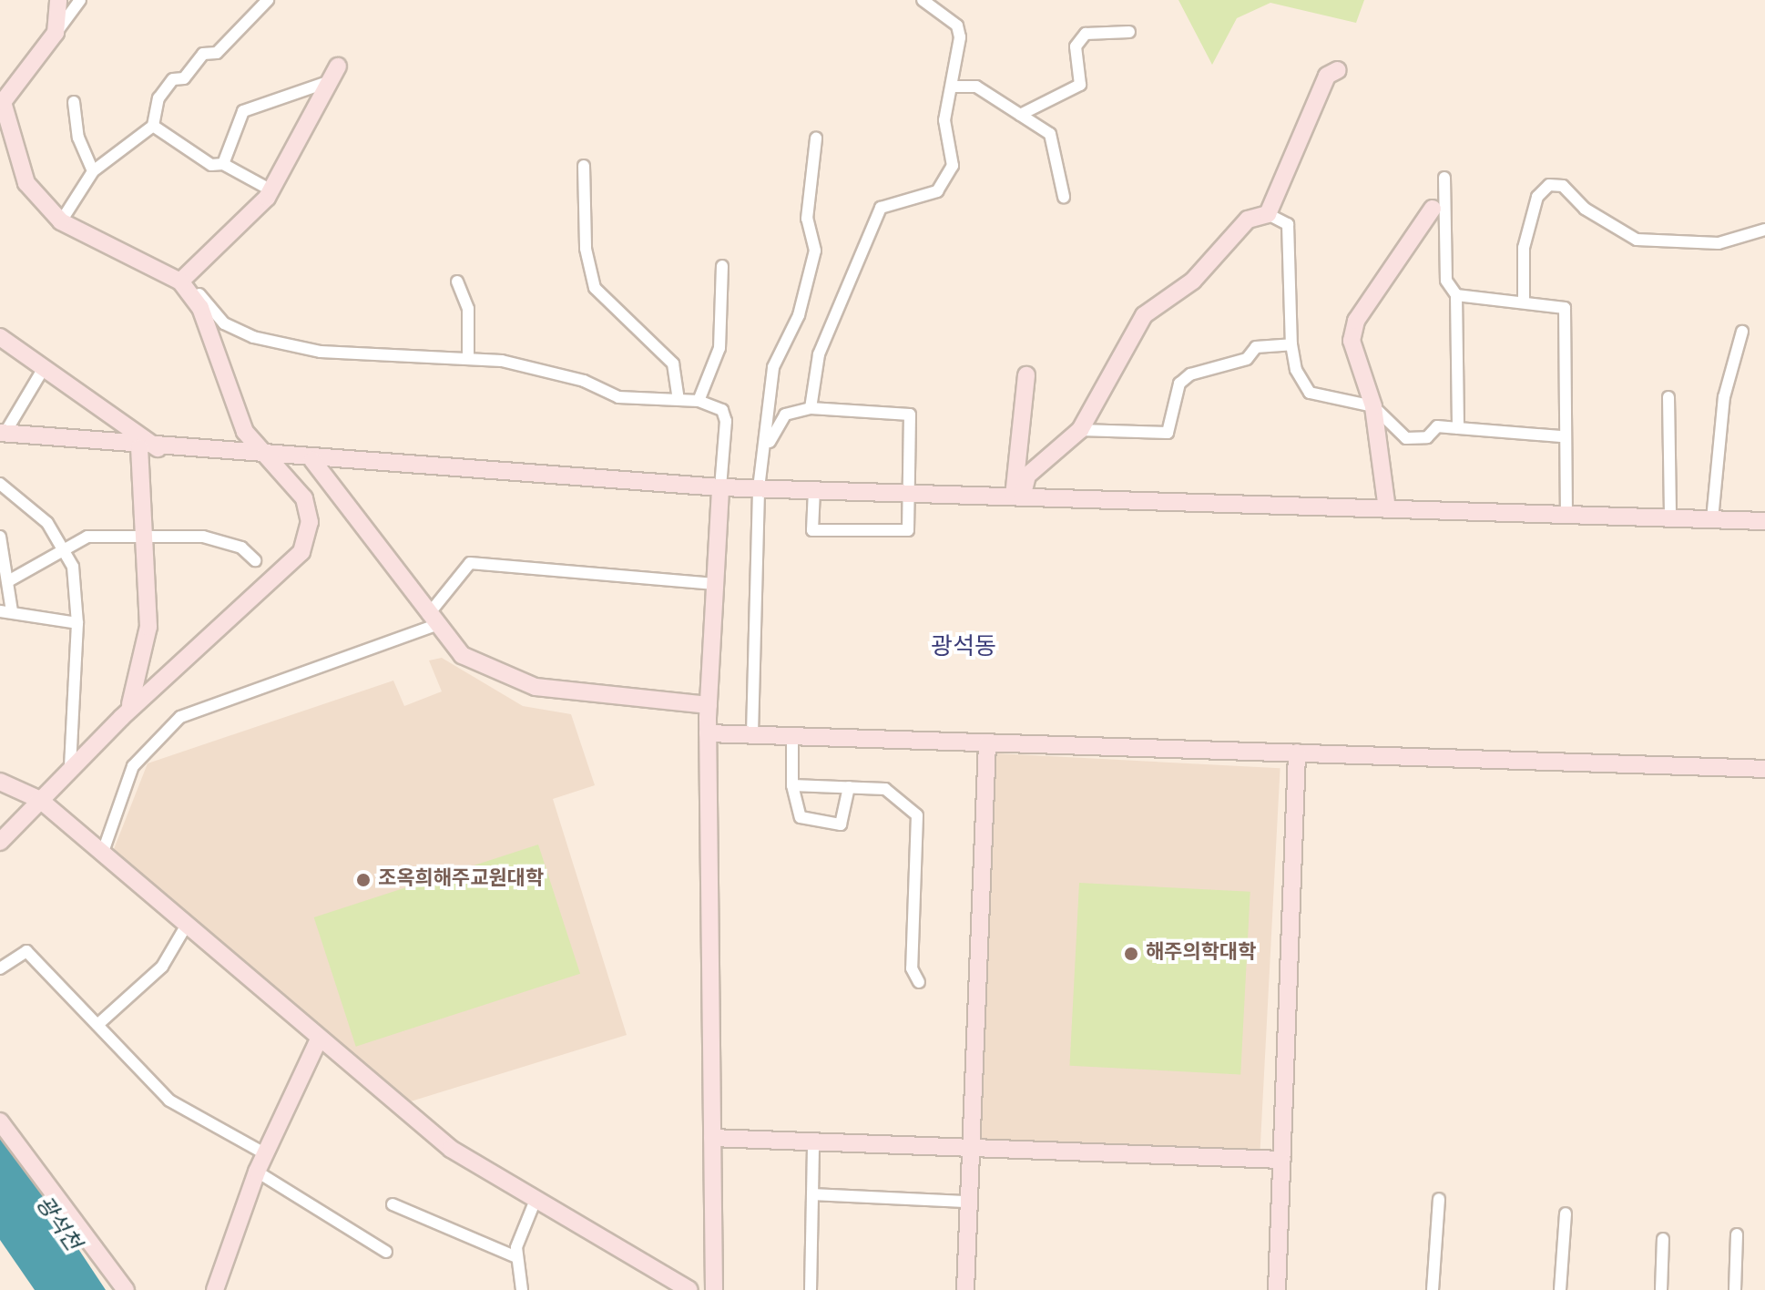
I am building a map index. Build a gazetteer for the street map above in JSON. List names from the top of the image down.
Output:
{
  "districts": ["광석동"],
  "water": ["광석천"],
  "places": ["조옥희해주교원대학", "해주의학대학"]
}
